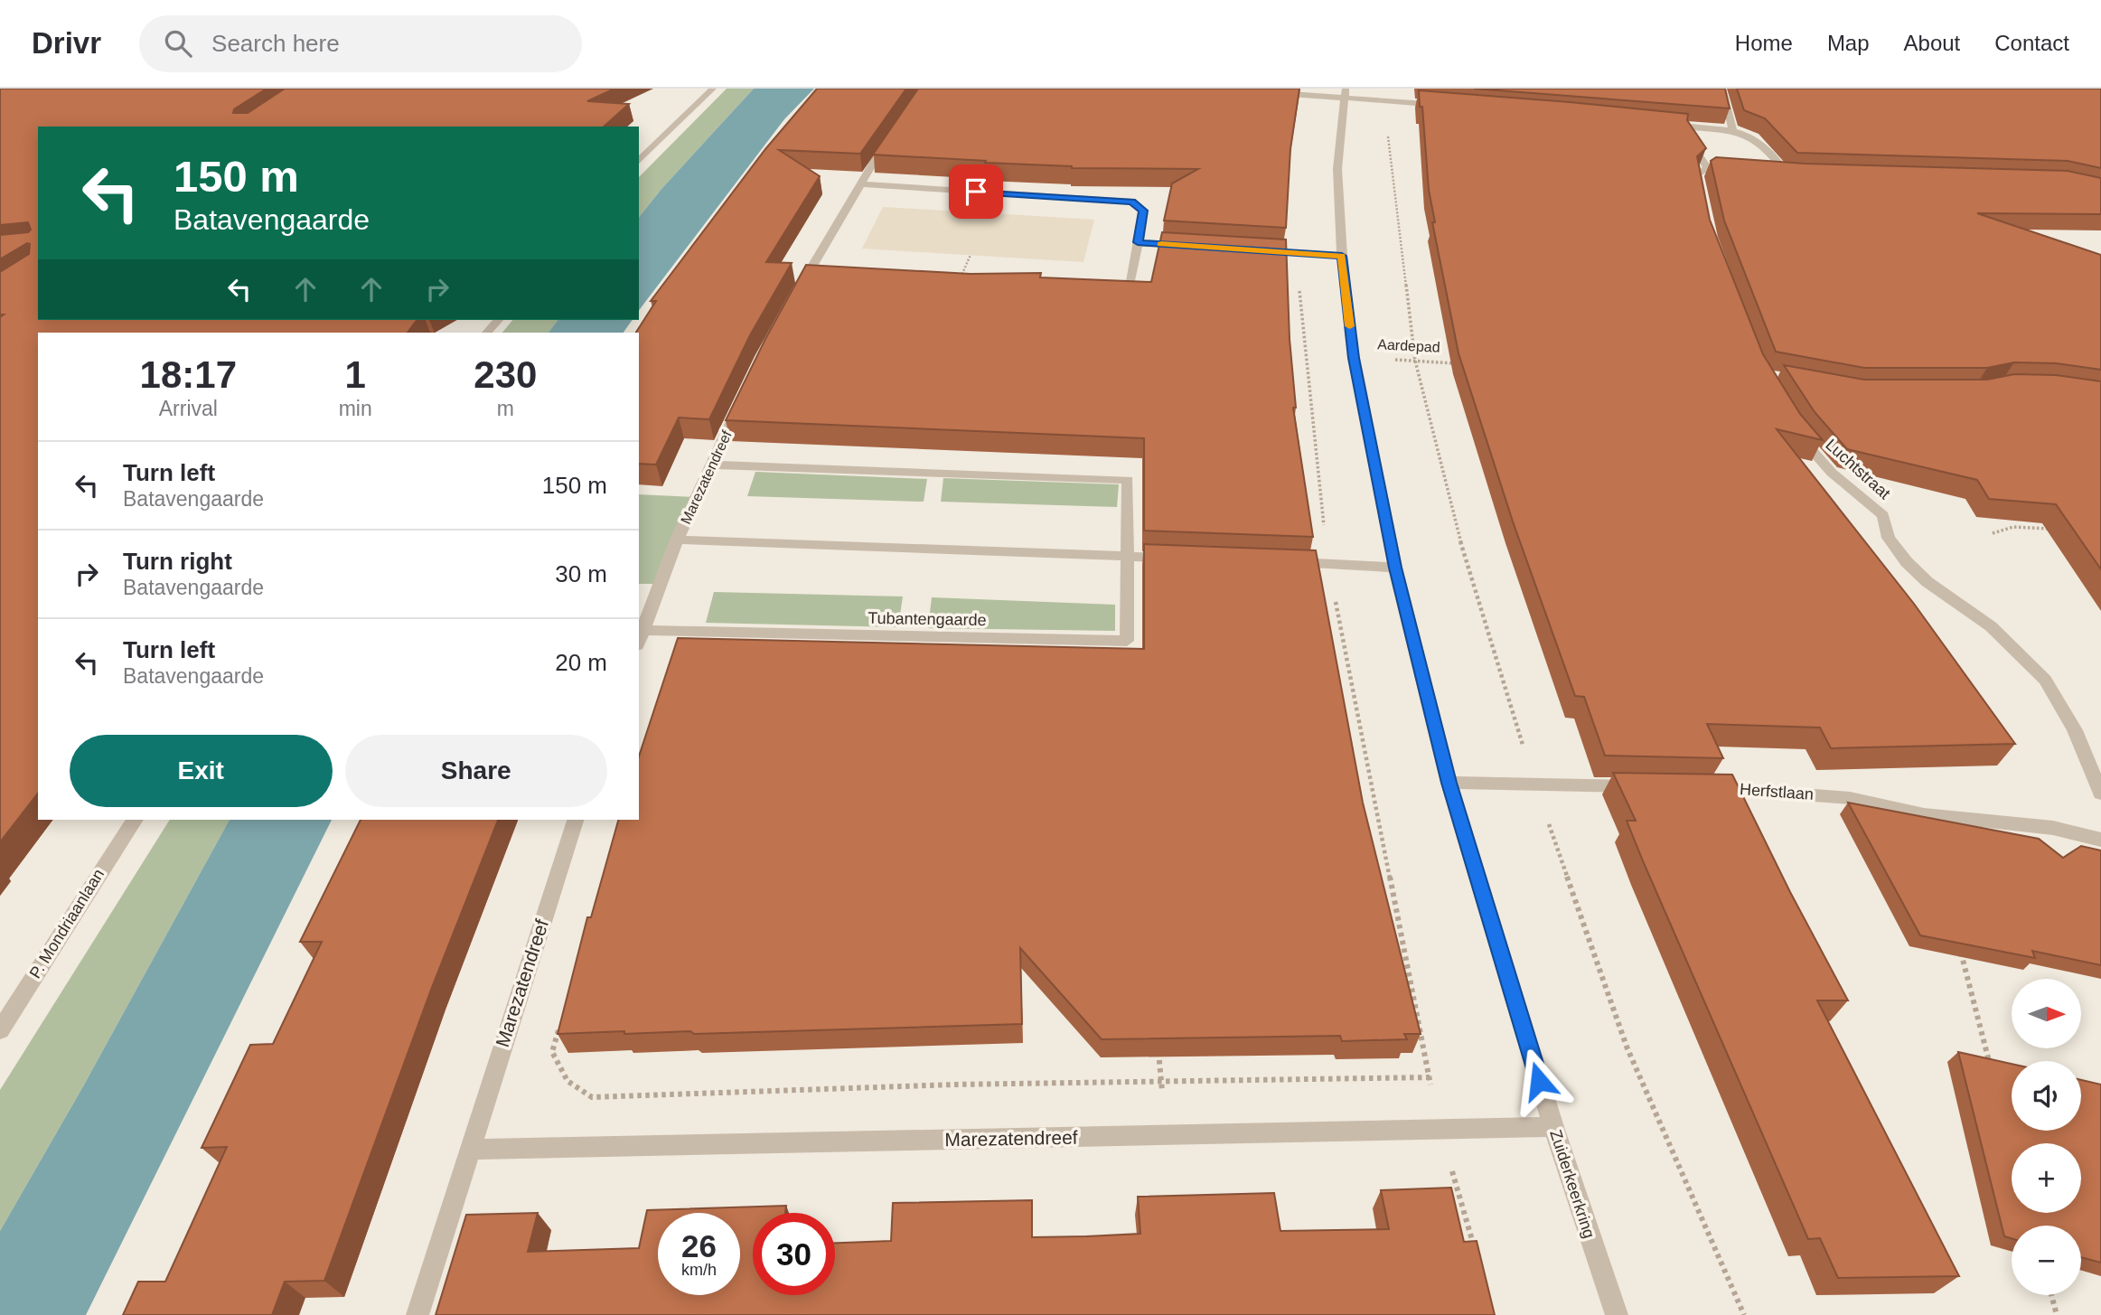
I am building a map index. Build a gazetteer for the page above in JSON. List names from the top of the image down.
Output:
{
  "streets": {
    "street": [
      "Luchtstraat",
      "Marezatendreef",
      "Tubantengaarde",
      "Herfstlaan",
      "P. Mondriaanlaan",
      "Zuiderkeerkring"
    ],
    "path": ["Aardepad"]
  },
  "crossings": [
    ["Aardepad", "Zuiderkeerkring"],
    ["Marezatendreef", "Tubantengaarde"],
    ["Marezatendreef", "Zuiderkeerkring"]
  ],
  "north": "right",
  "page": {
    "header": "Drivr",
    "search": "Search here",
    "nav": [
      "Home",
      "Map",
      "About",
      "Contact"
    ],
    "turn": ["150 m", "Batavengaarde"],
    "eta": [
      "18:17",
      "Arrival",
      "1",
      "min",
      "230",
      "m"
    ],
    "list": [
      {
        "name": "Turn left",
        "note": "Batavengaarde",
        "value": "150 m"
      },
      {
        "name": "Turn right",
        "note": "Batavengaarde",
        "value": "30 m"
      },
      {
        "name": "Turn left",
        "note": "Batavengaarde",
        "value": "20 m"
      }
    ],
    "buttons": ["Exit", "Share"],
    "map_buttons": ["+", "−"],
    "speed": "26 km/h",
    "limit": "30"
  }
}
